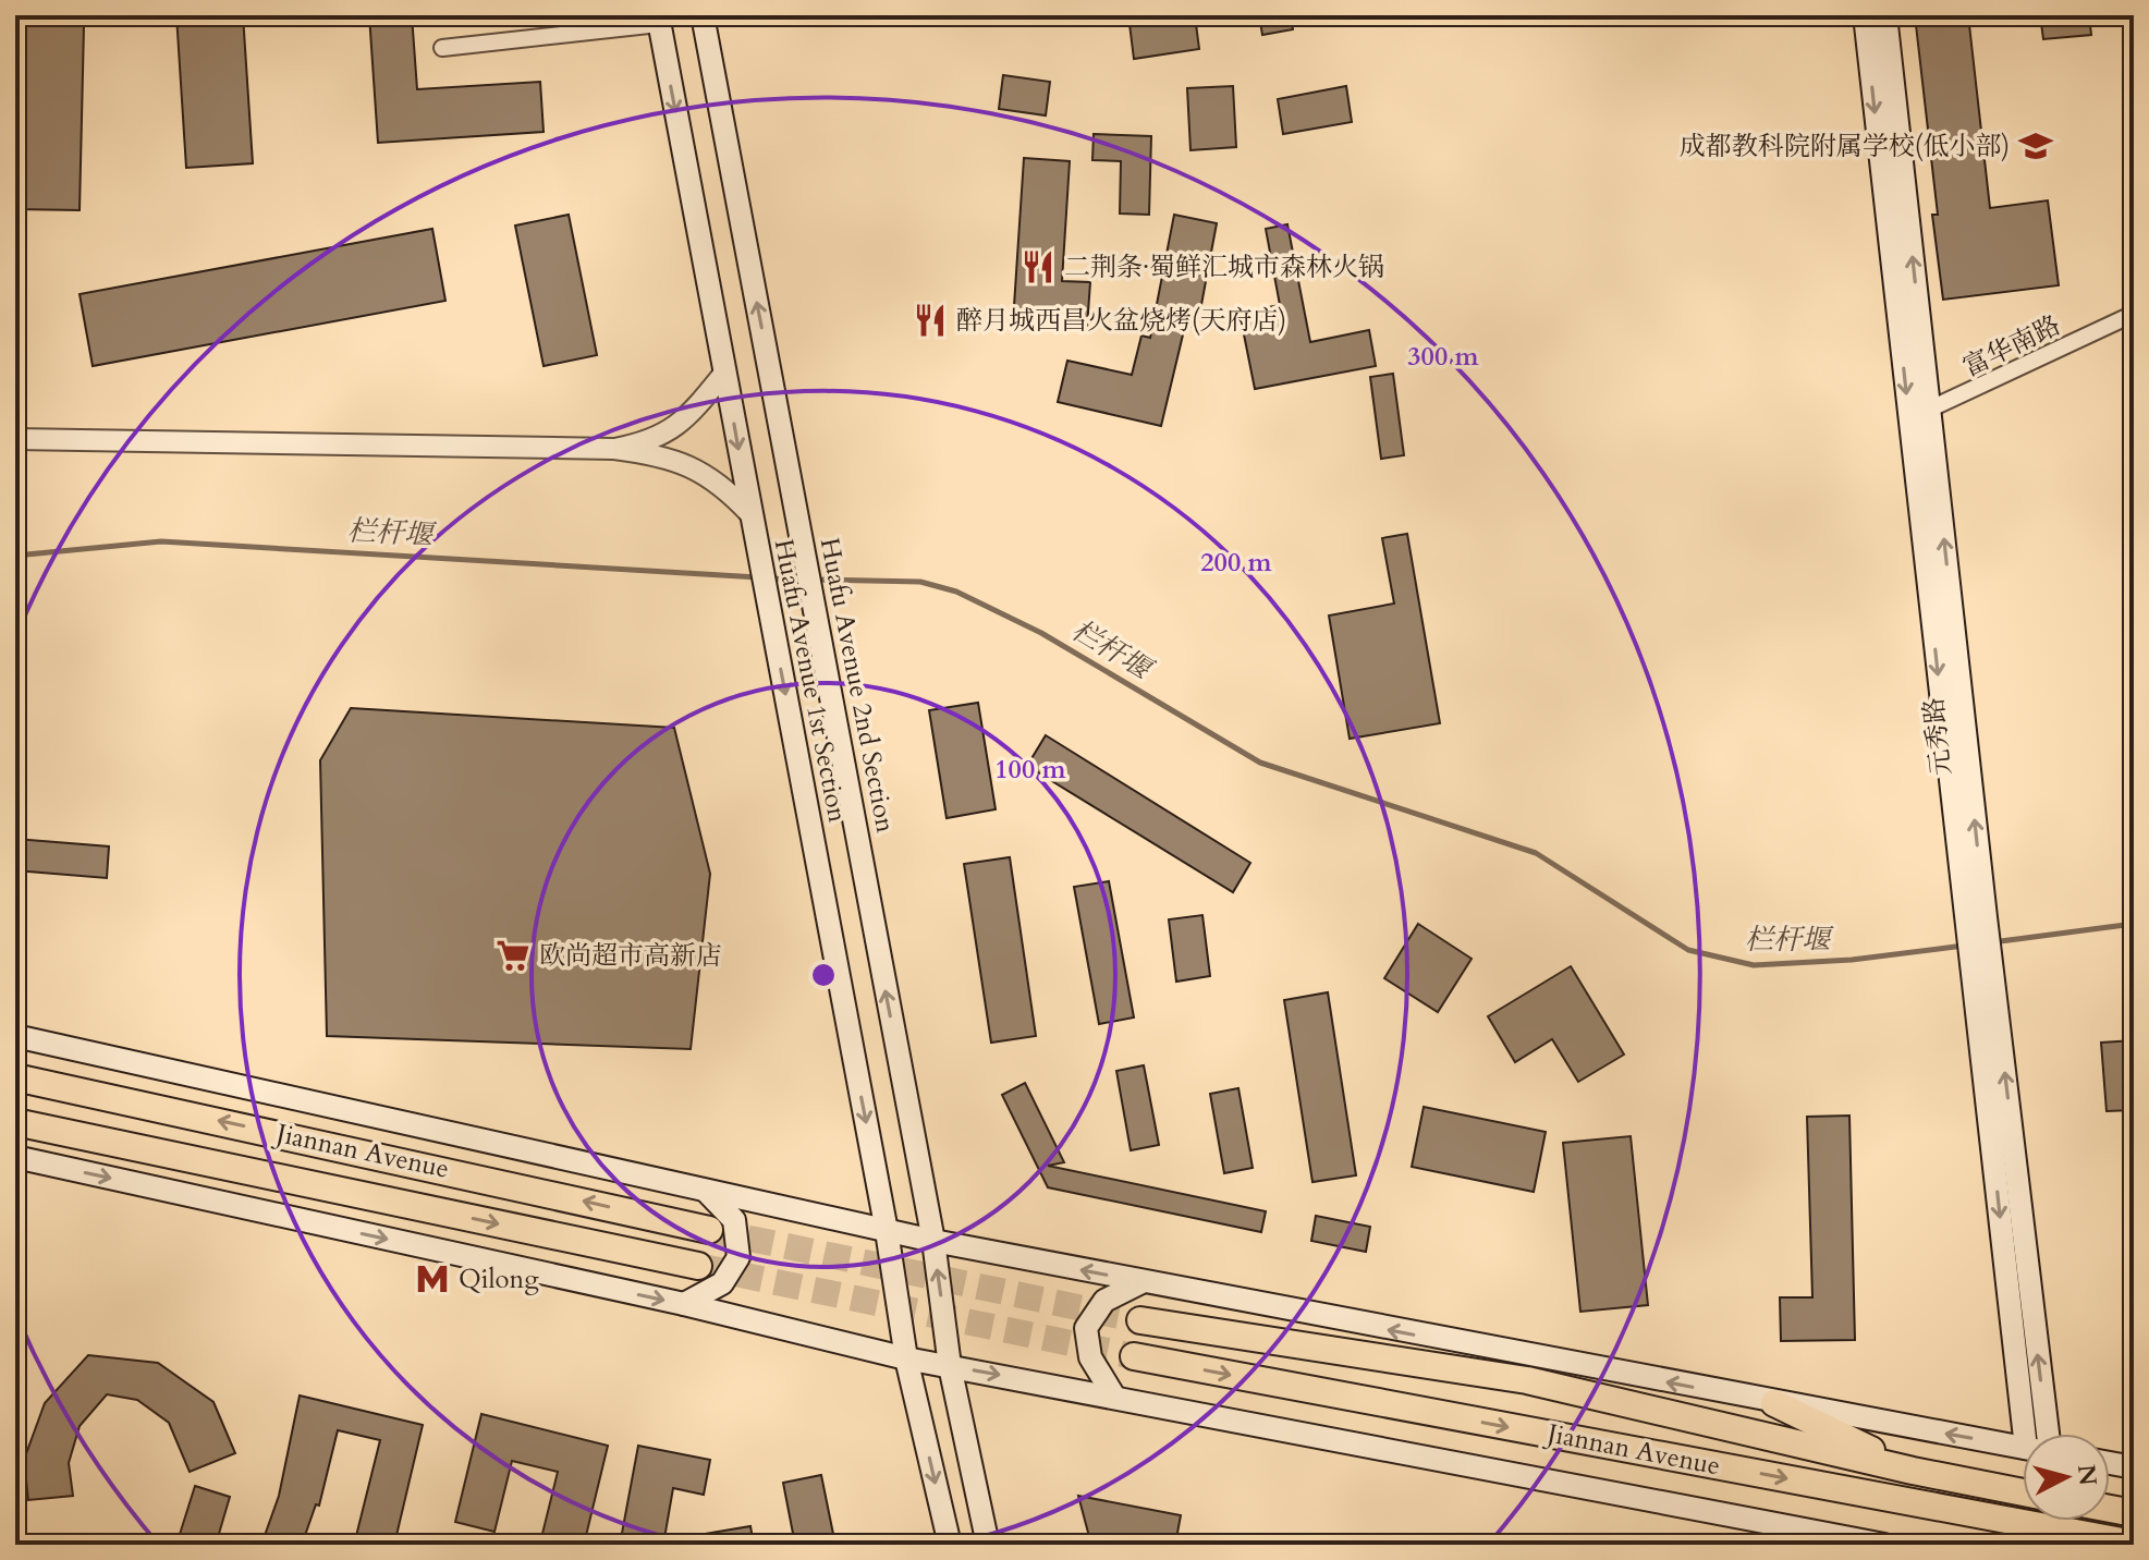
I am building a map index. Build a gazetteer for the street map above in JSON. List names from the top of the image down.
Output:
{
  "streets": {
    "highway": ["Jiannan Avenue"],
    "main road": ["Huafu Avenue 1st Section", "Huafu Avenue 2nd Section", "元秀路"],
    "street": ["富华南路"]
  },
  "crossings": [
    ["富华南路", "元秀路"]
  ],
  "one_way": ["Huafu Avenue 1st Section", "Huafu Avenue 2nd Section"],
  "water": ["栏杆堰"],
  "places": {
    "school or university": ["成都教科院附属学校(低小部)"],
    "restaurant": ["二荆条·蜀鲜汇城市森林火锅", "醉月城西昌火盆烧烤(天府店)"],
    "supermarket": ["欧尚超市高新店"],
    "metro station": ["Qilong"]
  },
  "north": "right",
  "rings": ["300 m", "200 m", "100 m"]
}
